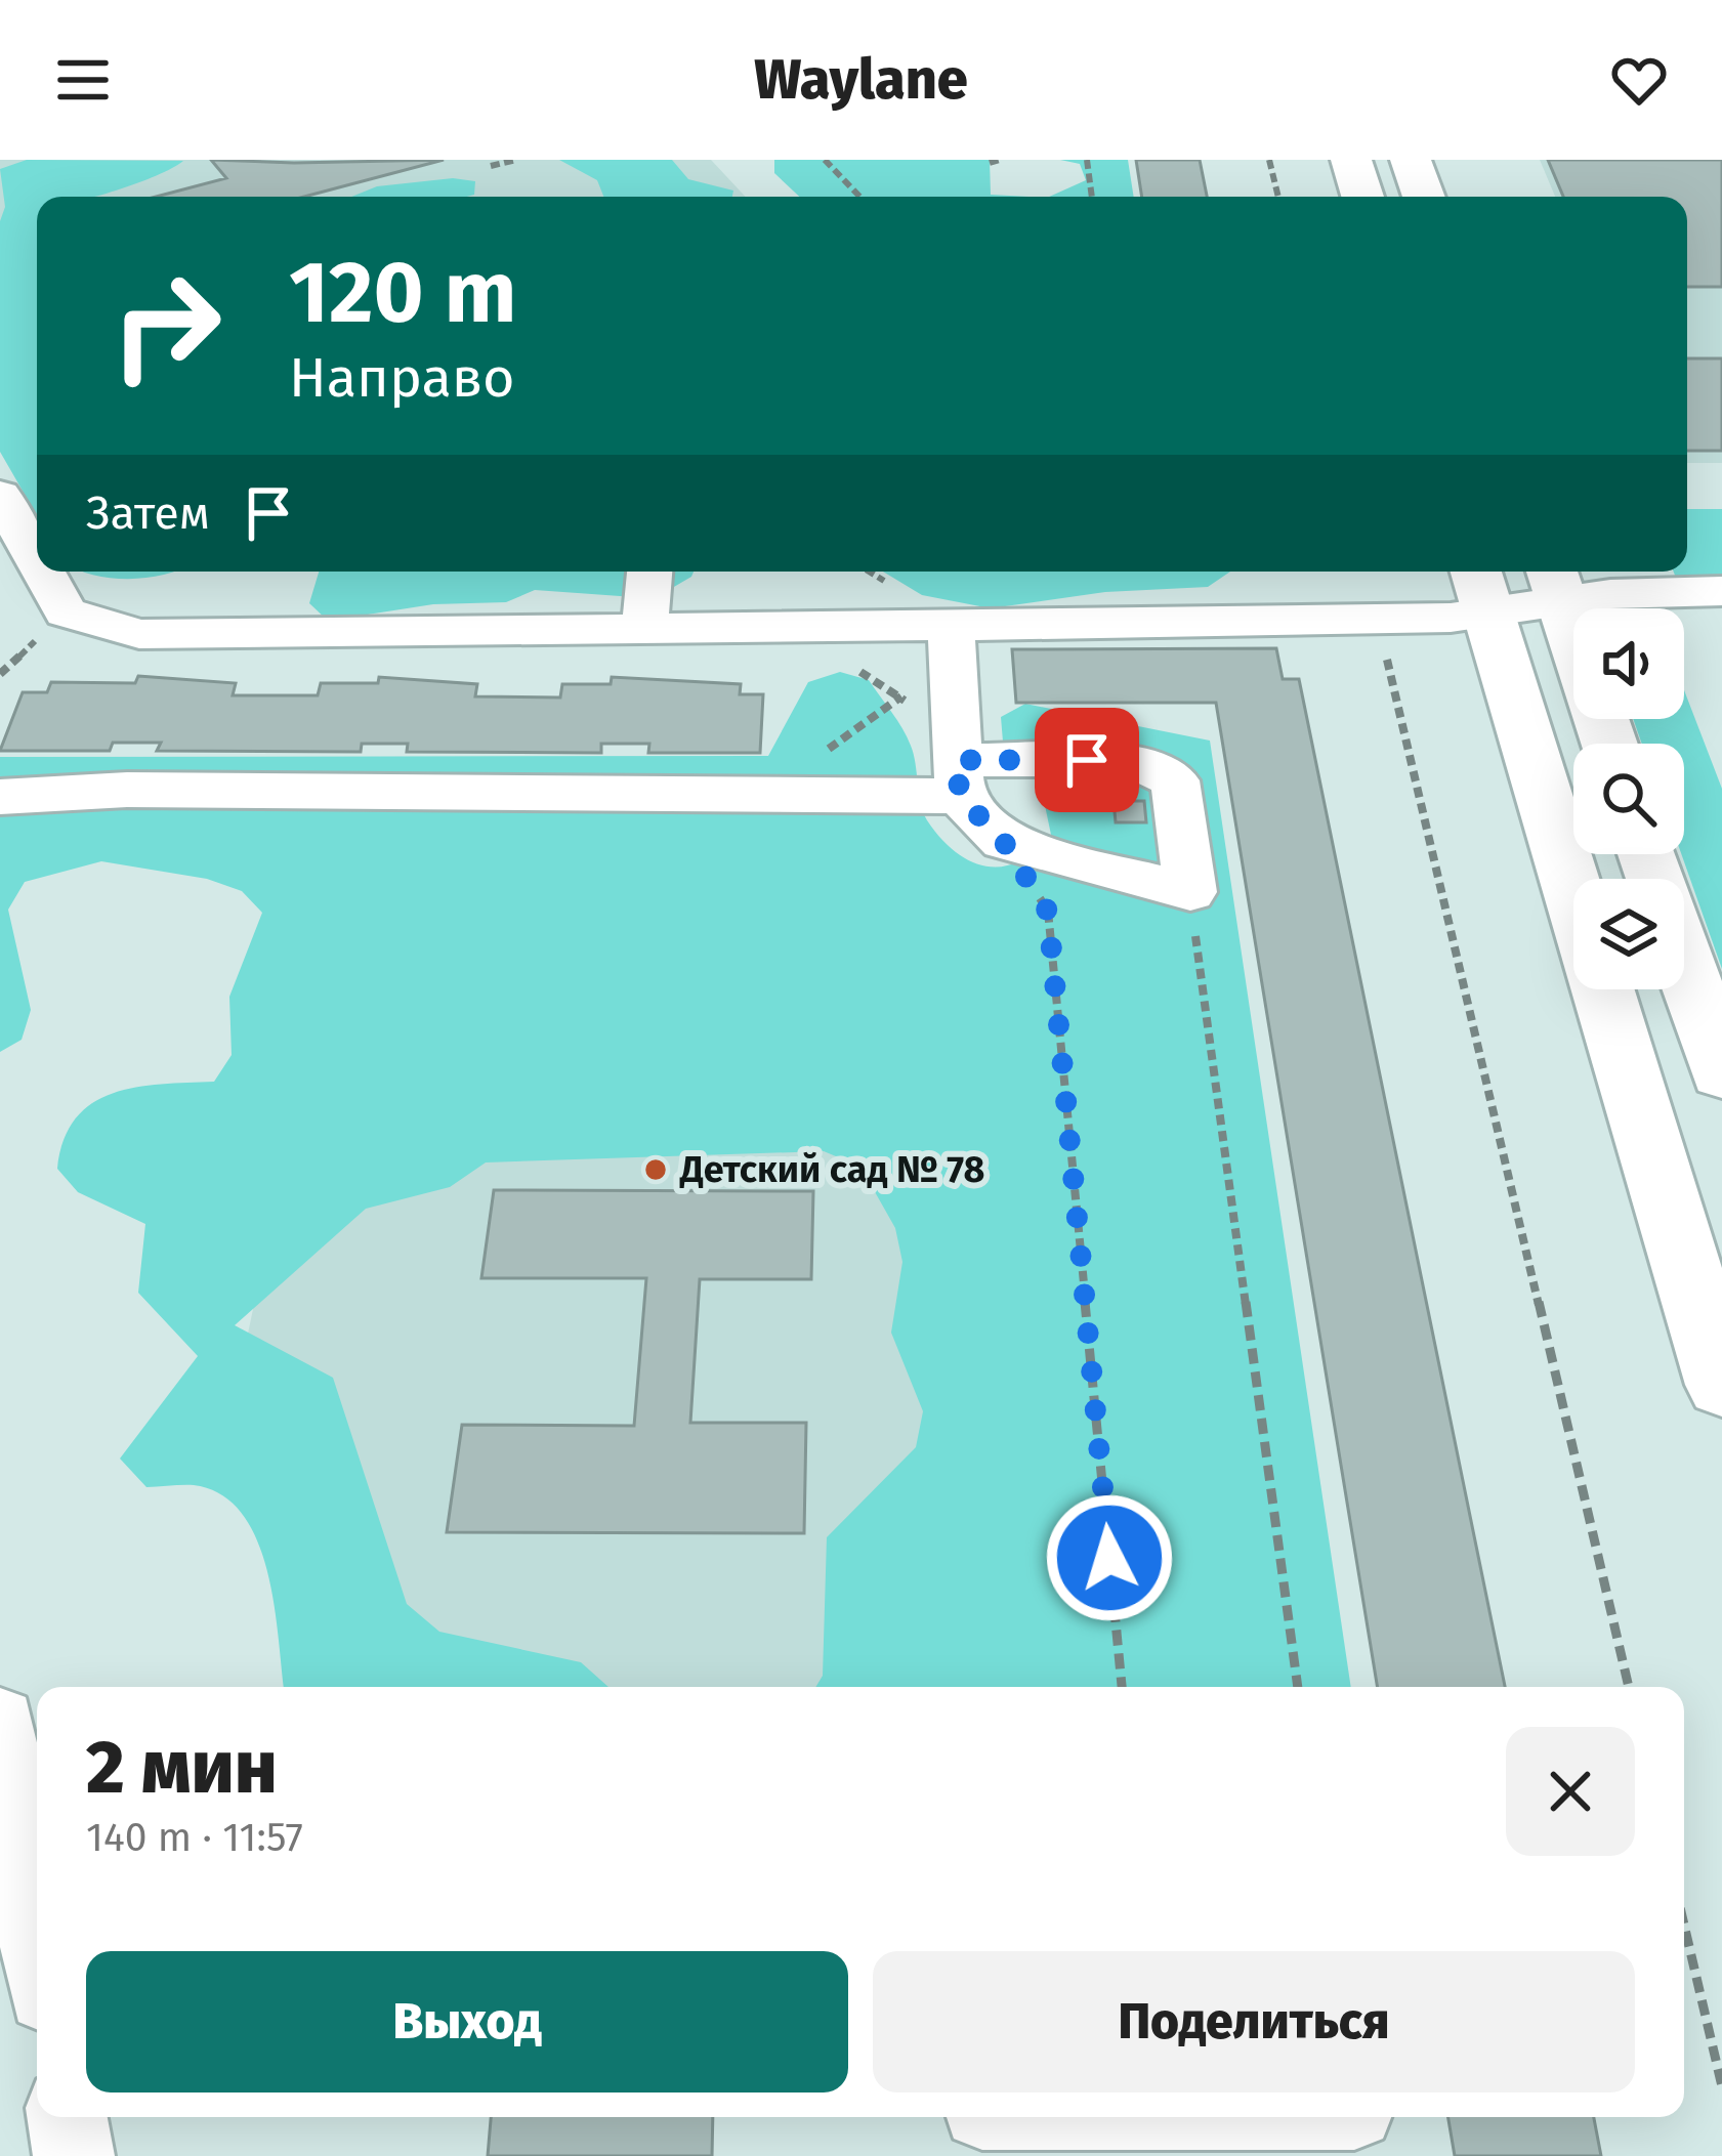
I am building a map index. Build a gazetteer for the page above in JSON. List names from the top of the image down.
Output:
{
  "places": ["Детский сад № 78"],
  "page": {
    "header": "Waylane",
    "turn": ["120 m", "Направо"],
    "then": "Затем",
    "heading": ["2 мин", "140 m · 11:57"],
    "buttons": ["Выход", "Поделиться"]
  }
}
